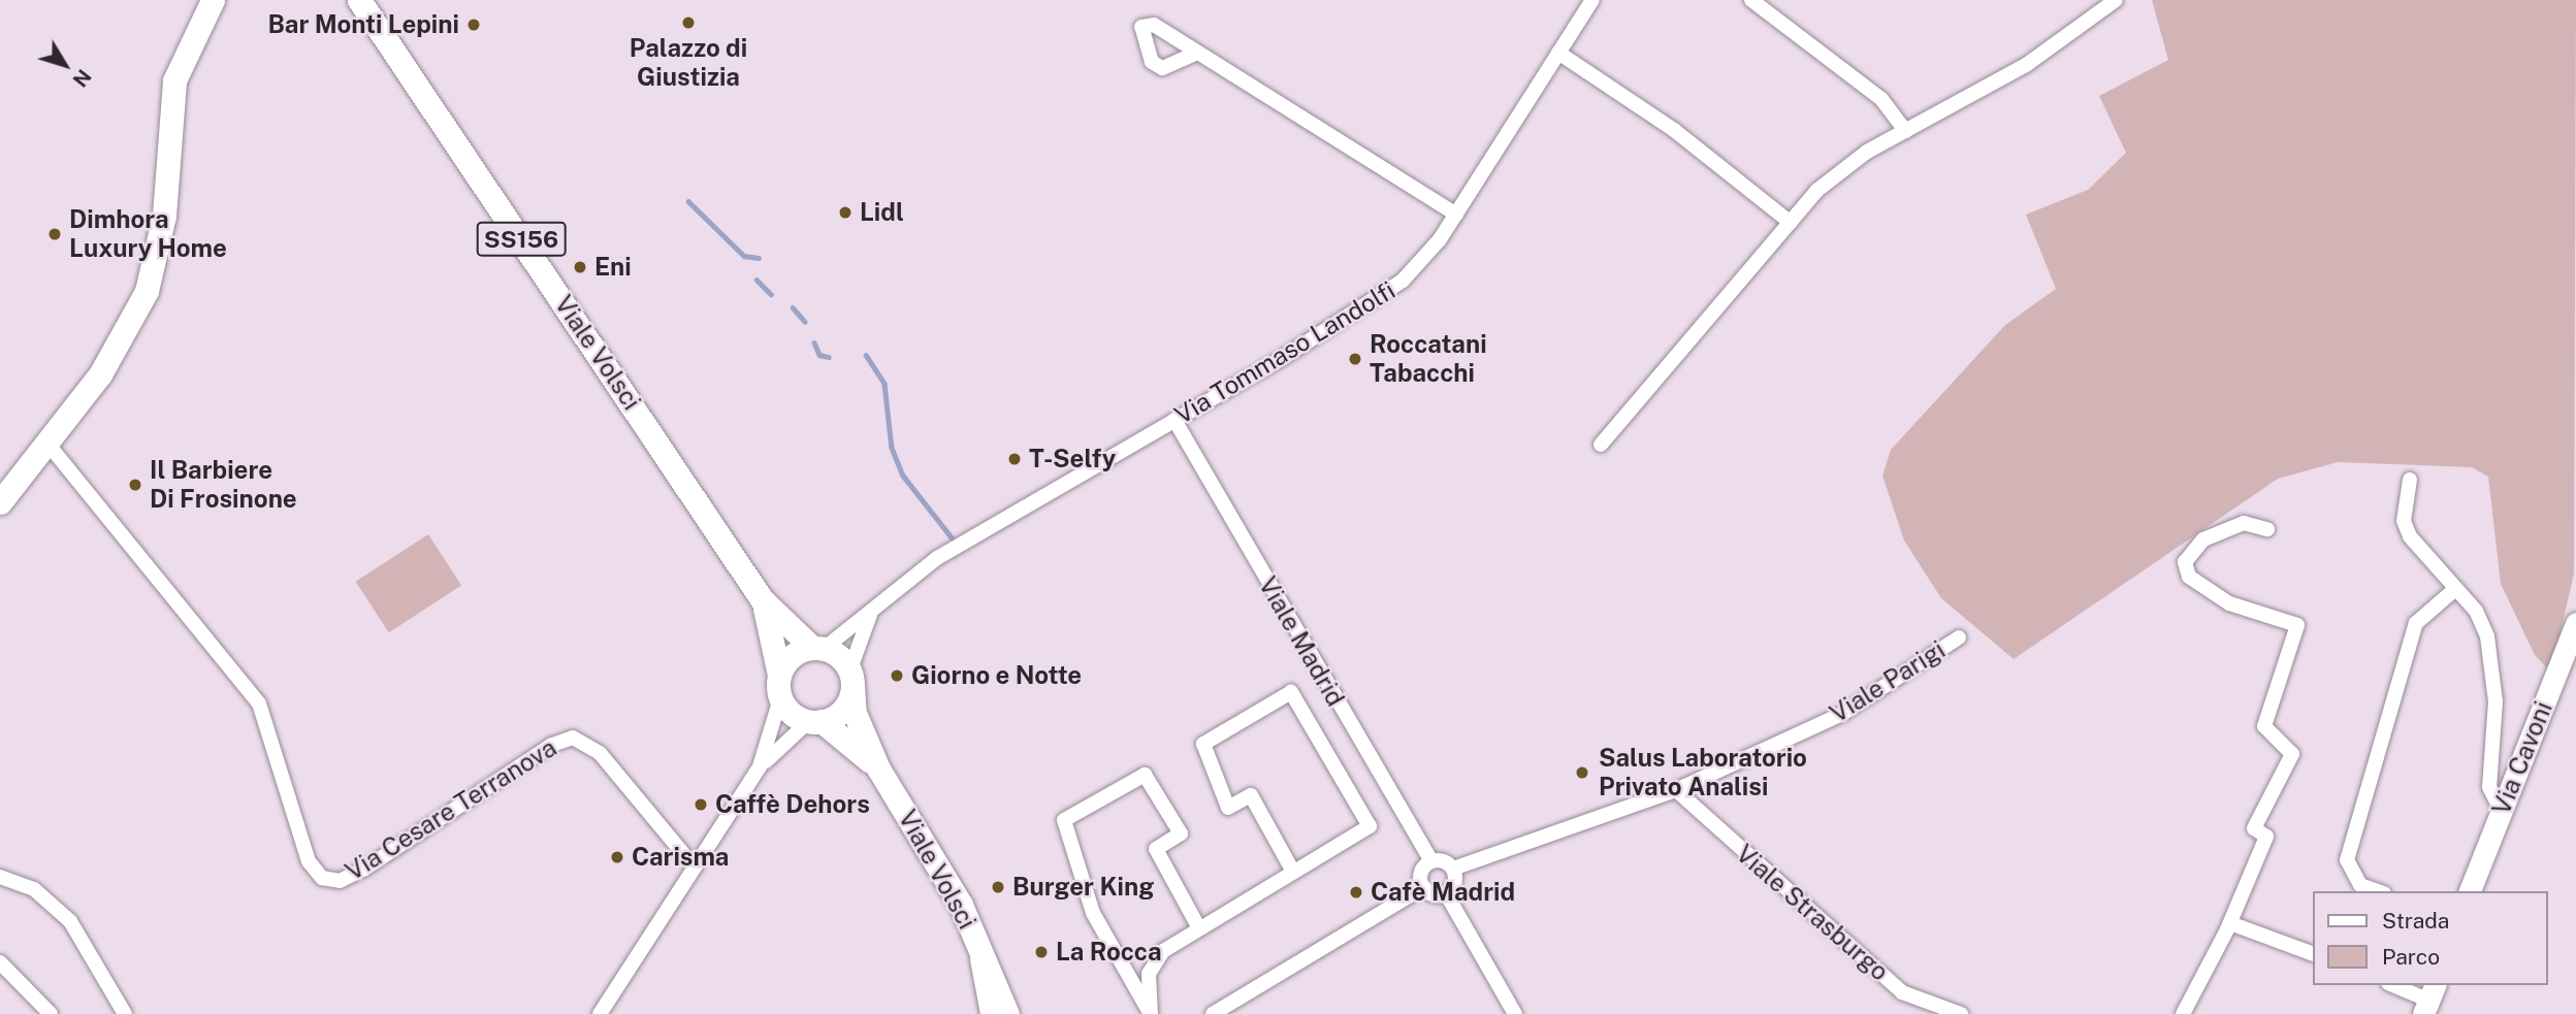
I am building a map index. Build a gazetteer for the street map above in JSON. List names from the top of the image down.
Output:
{
  "streets": {
    "main road": ["SS156", "Viale Volsci"],
    "street": [
      "Via Tommaso Landolfi",
      "Viale Madrid",
      "Viale Parigi",
      "Via Cavoni",
      "Via Cesare Terranova",
      "Viale Strasburgo"
    ]
  },
  "crossings": [
    ["Viale Volsci", "Via Tommaso Landolfi"],
    ["Via Tommaso Landolfi", "Viale Madrid"],
    ["Viale Madrid", "Viale Parigi"],
    ["Viale Parigi", "Viale Strasburgo"]
  ],
  "places": [
    "Palazzo di Giustizia",
    "Bar Monti Lepini",
    "Lidl",
    "Dimhora Luxury Home",
    "Eni",
    "Roccatani Tabacchi",
    "T-Selfy",
    "Il Barbiere Di Frosinone",
    "Giorno e Notte",
    "Salus Laboratorio Privato Analisi",
    "Caffè Dehors",
    "Carisma",
    "Burger King",
    "Cafè Madrid",
    "La Rocca"
  ],
  "legend": ["Strada", "Parco"],
  "north": "bottom right"
}
